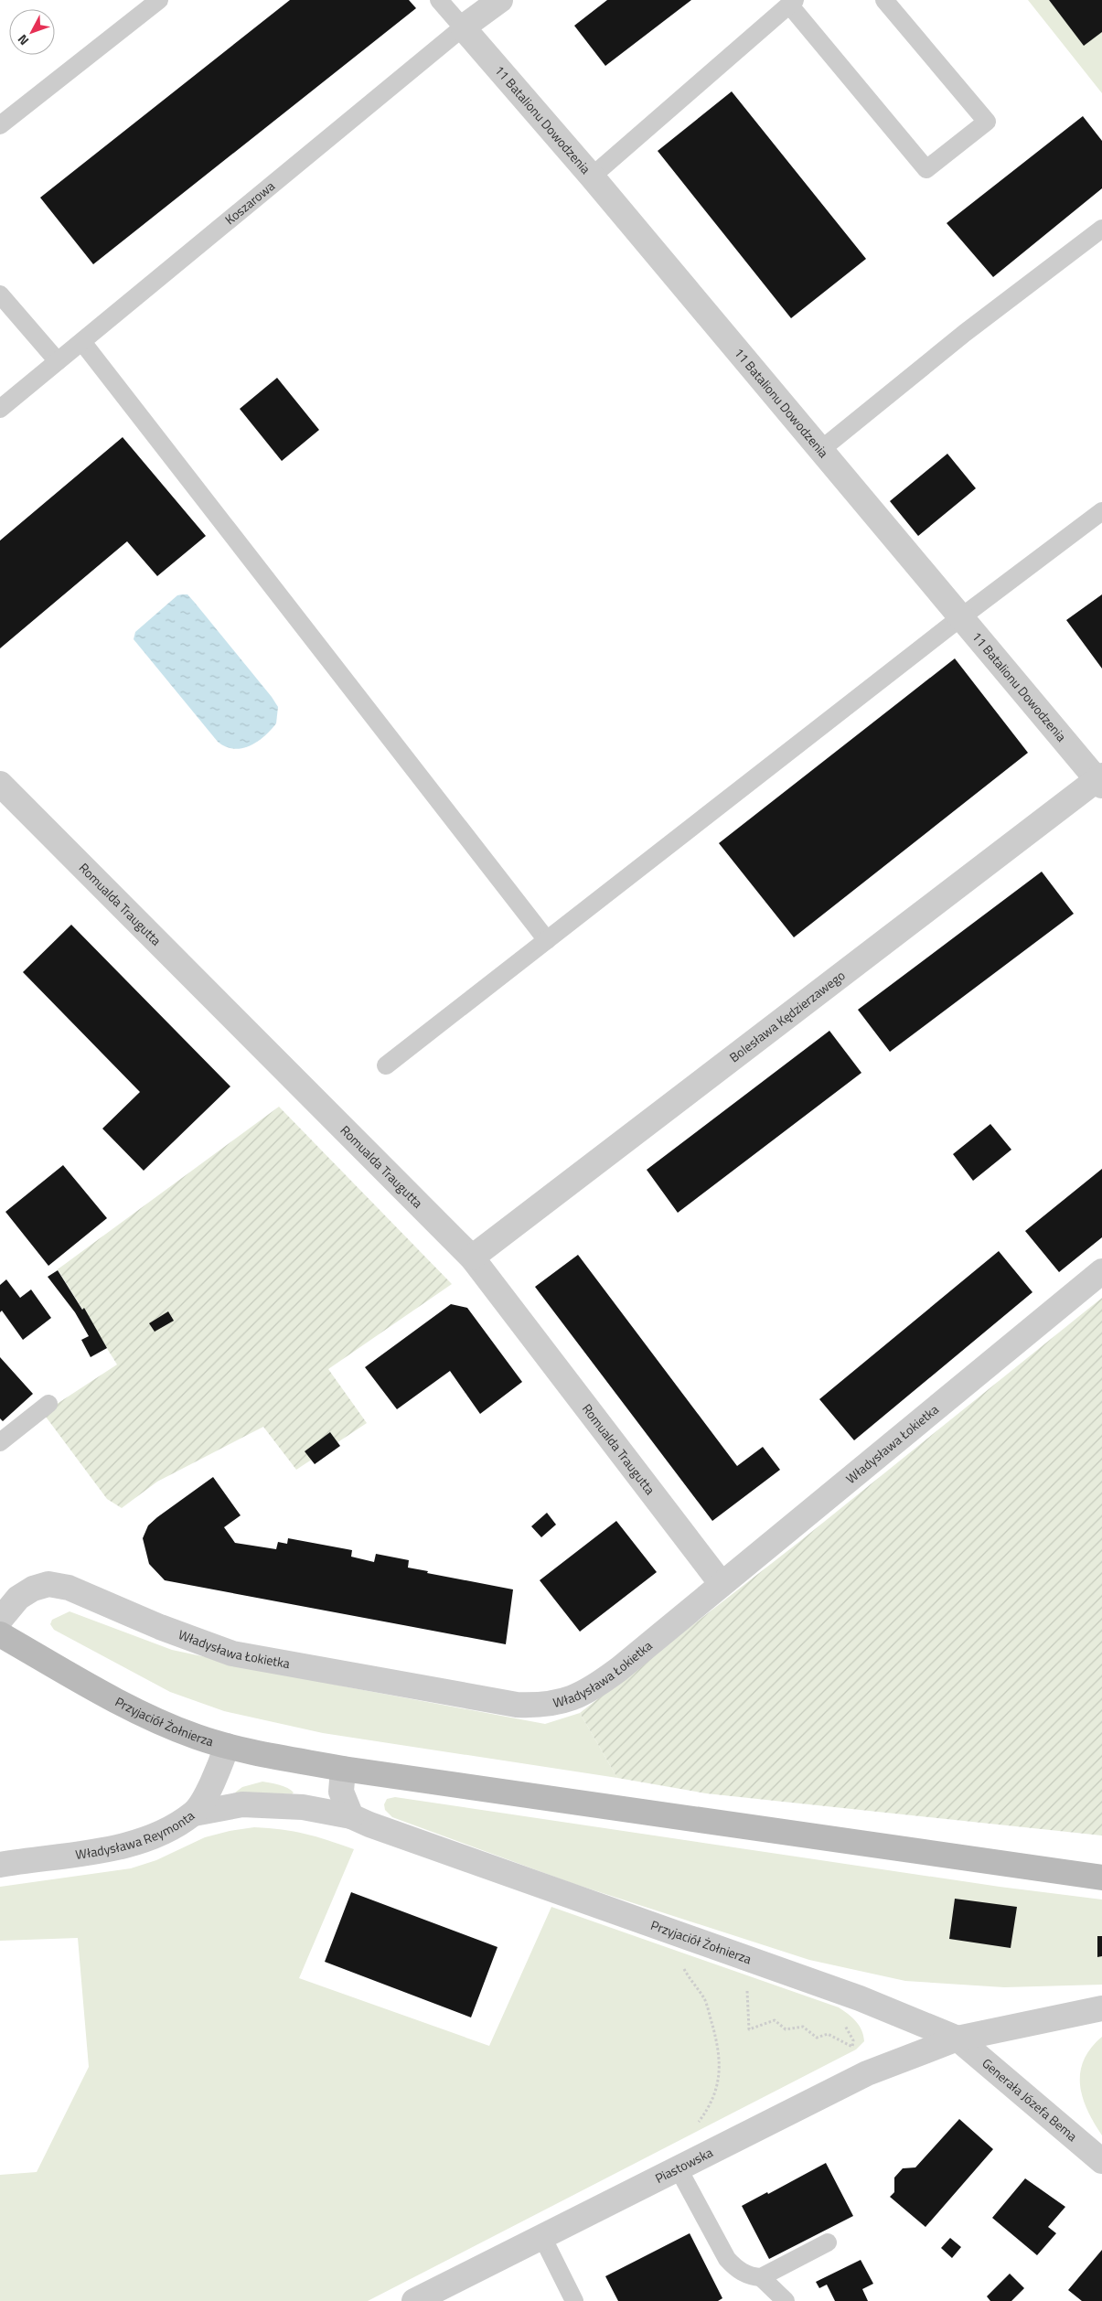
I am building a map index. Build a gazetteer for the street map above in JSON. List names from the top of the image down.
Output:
{
  "streets": {
    "main road": ["Przyjaciół Żołnierza"],
    "street": [
      "11 Batalionu Dowodzenia",
      "Koszarowa",
      "Romualda Traugutta",
      "Bolesława Kędzierzawego",
      "Władysława Łokietka",
      "Władysława Reymonta",
      "Generała Józefa Bema",
      "Piastowska"
    ]
  },
  "crossings": [
    ["11 Batalionu Dowodzenia", "Koszarowa"],
    ["11 Batalionu Dowodzenia", "Bolesława Kędzierzawego"],
    ["Romualda Traugutta", "Bolesława Kędzierzawego"],
    ["Romualda Traugutta", "Władysława Łokietka"],
    ["Przyjaciół Żołnierza", "Władysława Reymonta"],
    ["Przyjaciół Żołnierza", "Generała Józefa Bema"],
    ["Przyjaciół Żołnierza", "Piastowska"],
    ["Generała Józefa Bema", "Piastowska"]
  ],
  "north": "bottom left"
}
